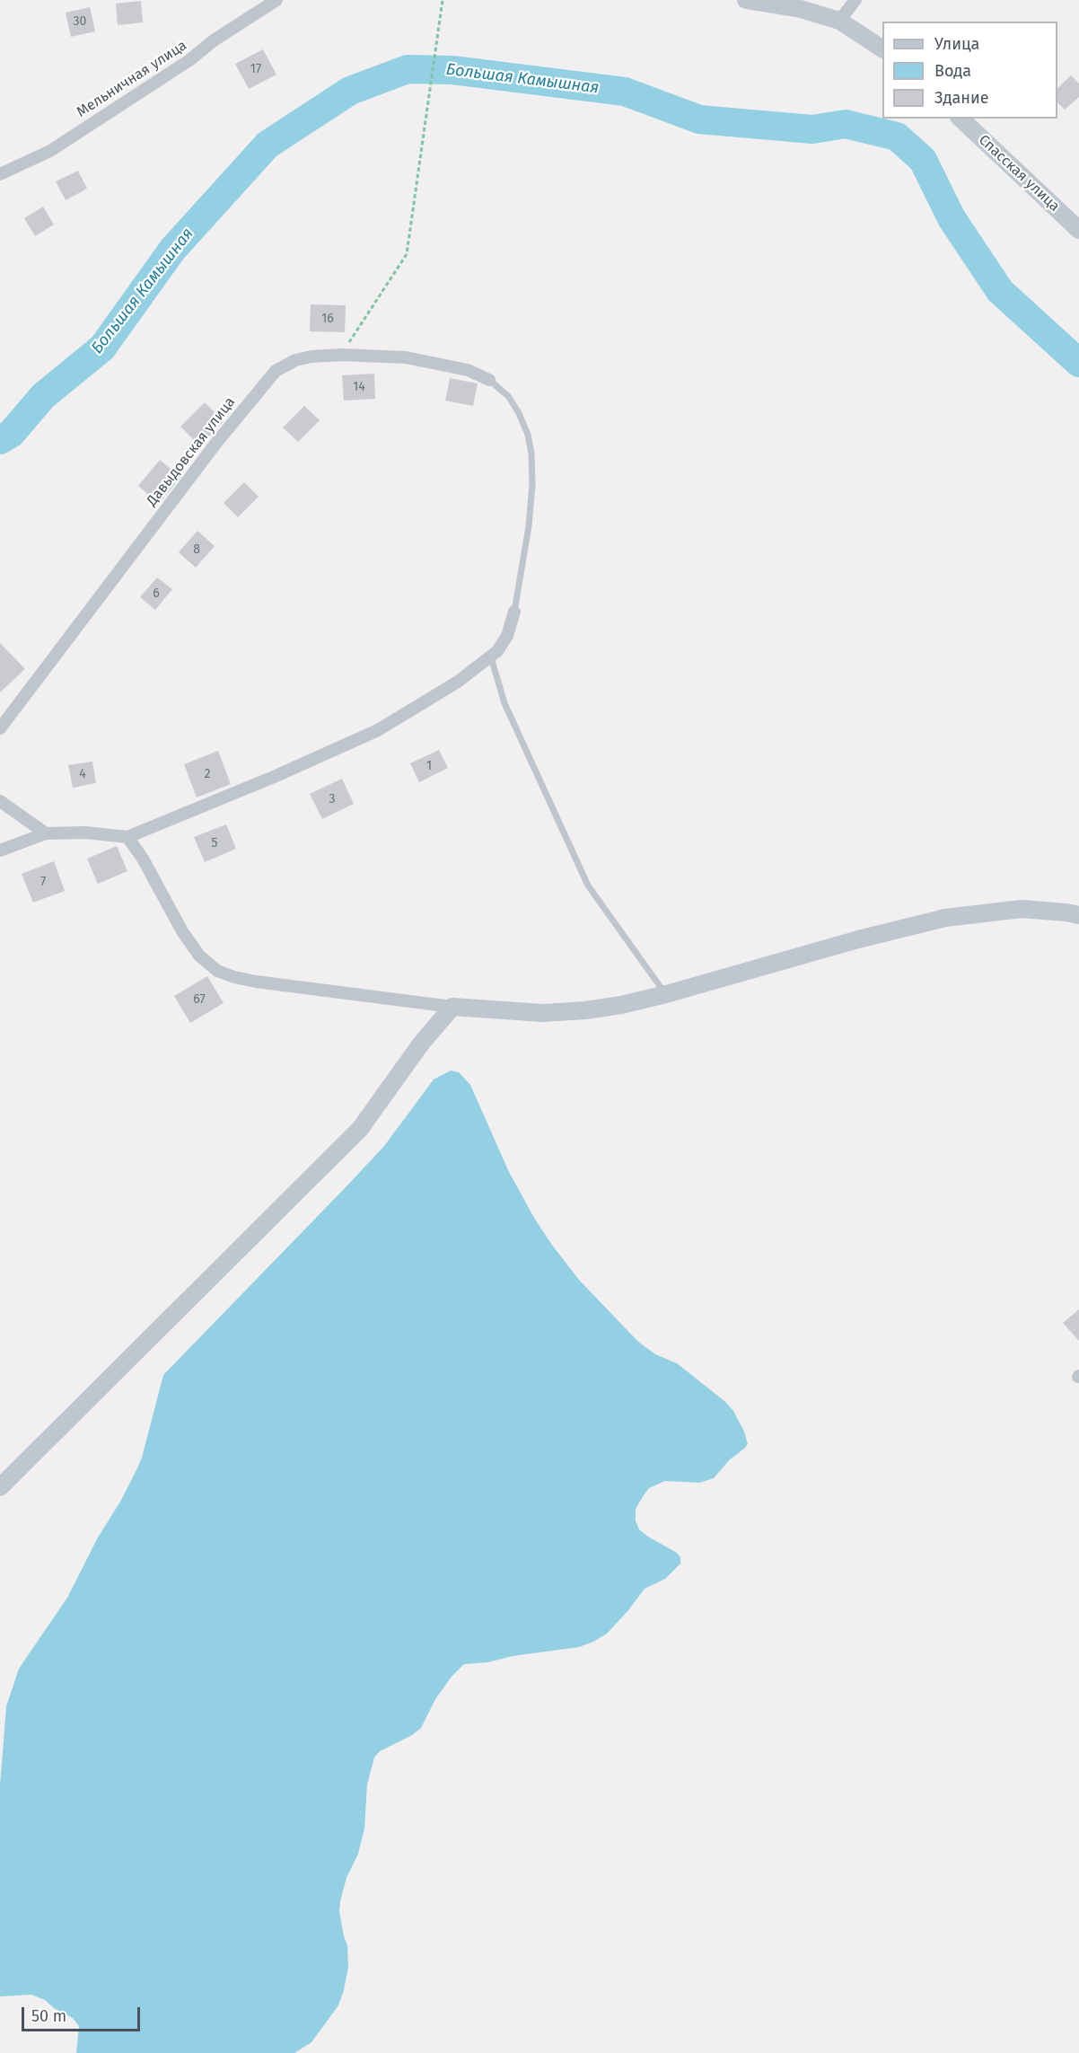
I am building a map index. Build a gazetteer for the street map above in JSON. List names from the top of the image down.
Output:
{
  "streets": {
    "street": ["Мельничная улица", "Спасская улица", "Давыдовская улица"]
  },
  "water": ["Большая Камышная"],
  "house_numbers": [
    "30",
    "17",
    "16",
    "14",
    "8",
    "6",
    "1",
    "4",
    "2",
    "3",
    "5",
    "7",
    "67"
  ],
  "legend": ["Улица", "Вода", "Здание"],
  "scale_bar": "50 m"
}
